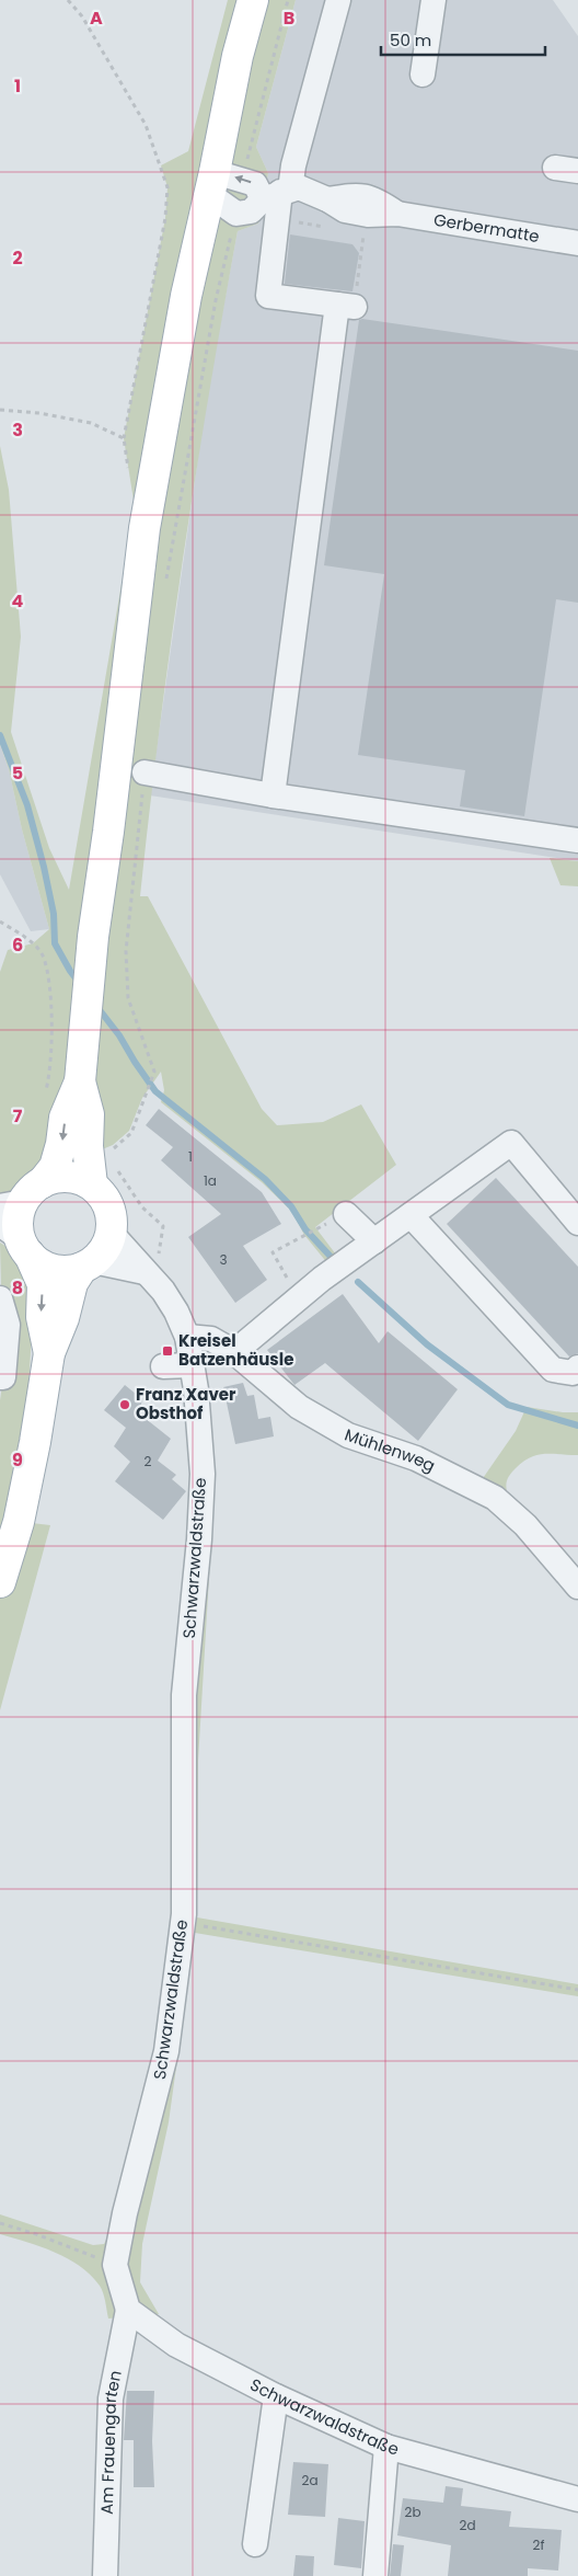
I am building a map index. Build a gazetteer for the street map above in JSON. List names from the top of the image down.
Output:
{
  "streets": {
    "street": [
      "Gerbermatte",
      "Mühlenweg",
      "Schwarzwaldstraße",
      "Am Frauengarten"
    ]
  },
  "crossings": [
    ["Mühlenweg", "Schwarzwaldstraße"],
    ["Schwarzwaldstraße", "Am Frauengarten"]
  ],
  "places": {
    "transit": ["Kreisel Batzenhäusle"],
    "other": ["Franz Xaver Obsthof"]
  },
  "house_numbers": [
    "1",
    "1a",
    "3",
    "2",
    "2a",
    "2b",
    "2d",
    "2f"
  ],
  "scale_bar": "50 m",
  "grid": {
    "columns": ["A", "B"],
    "rows": [
      "1",
      "2",
      "3",
      "4",
      "5",
      "6",
      "7",
      "8",
      "9"
    ]
  }
}
